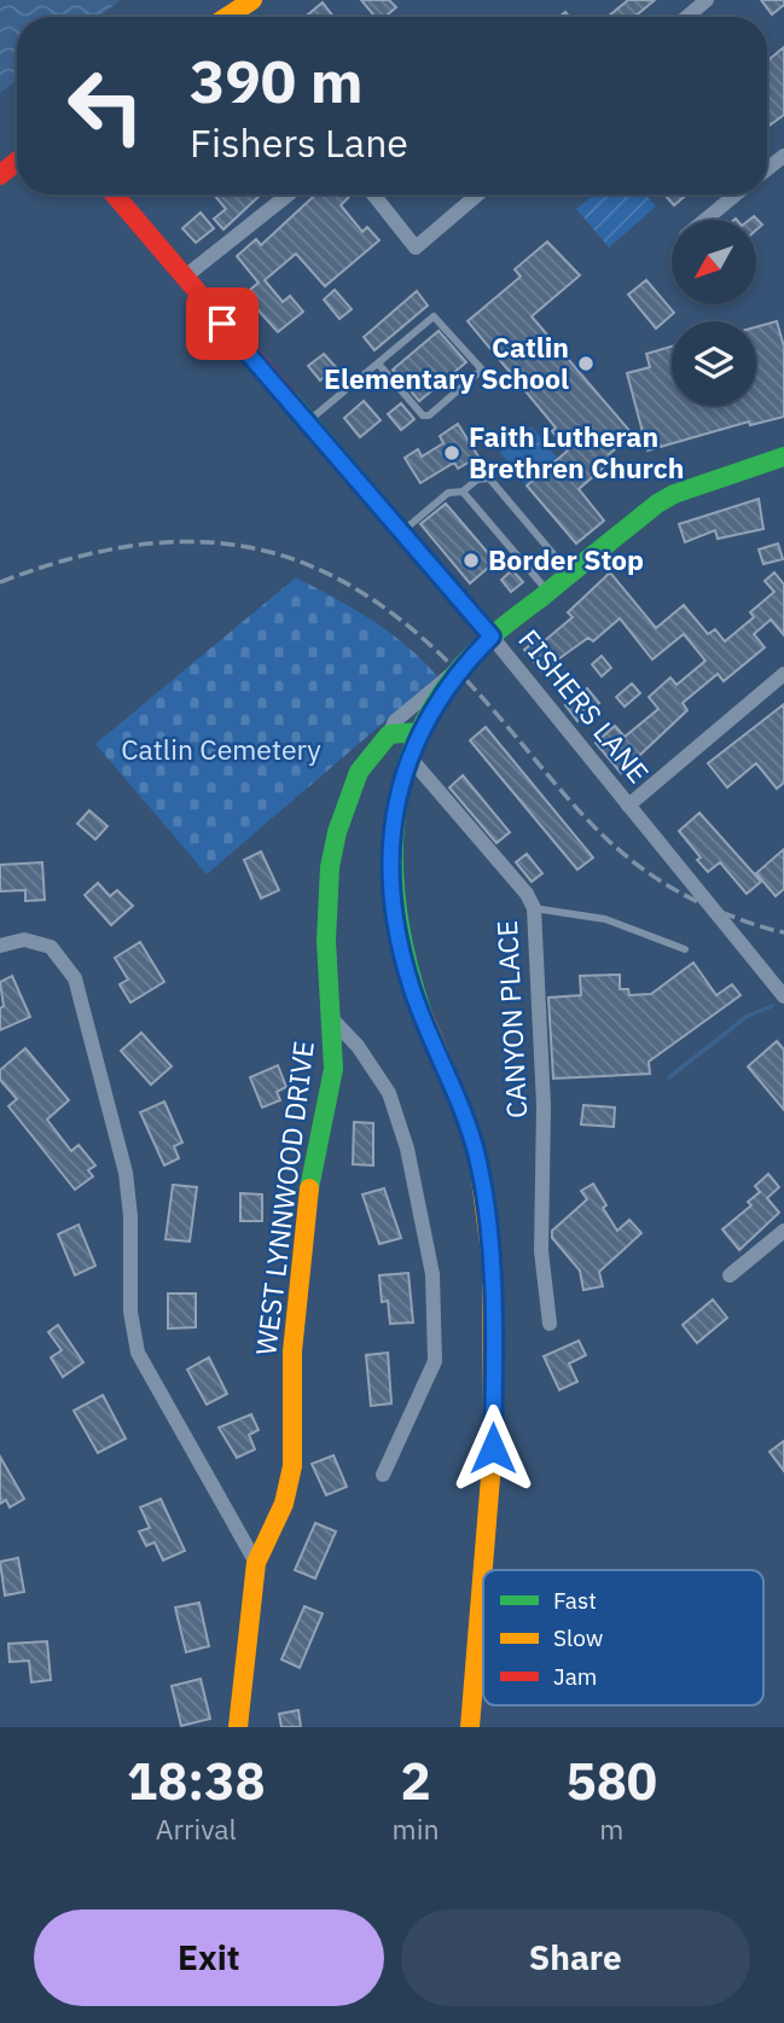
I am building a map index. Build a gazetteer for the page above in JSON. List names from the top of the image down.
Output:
{
  "streets": {
    "street": ["FISHERS LANE", "CANYON PLACE", "WEST LYNNWOOD DRIVE"]
  },
  "parks": ["Catlin Cemetery"],
  "places": ["Catlin Elementary School", "Faith Lutheran Brethren Church", "Border Stop"],
  "legend": ["Fast", "Slow", "Jam"],
  "north": "bottom left",
  "page": {
    "turn": ["390 m", "Fishers Lane"],
    "eta": [
      "18:38",
      "Arrival",
      "2",
      "min",
      "580",
      "m"
    ],
    "buttons": ["Exit", "Share"]
  }
}
